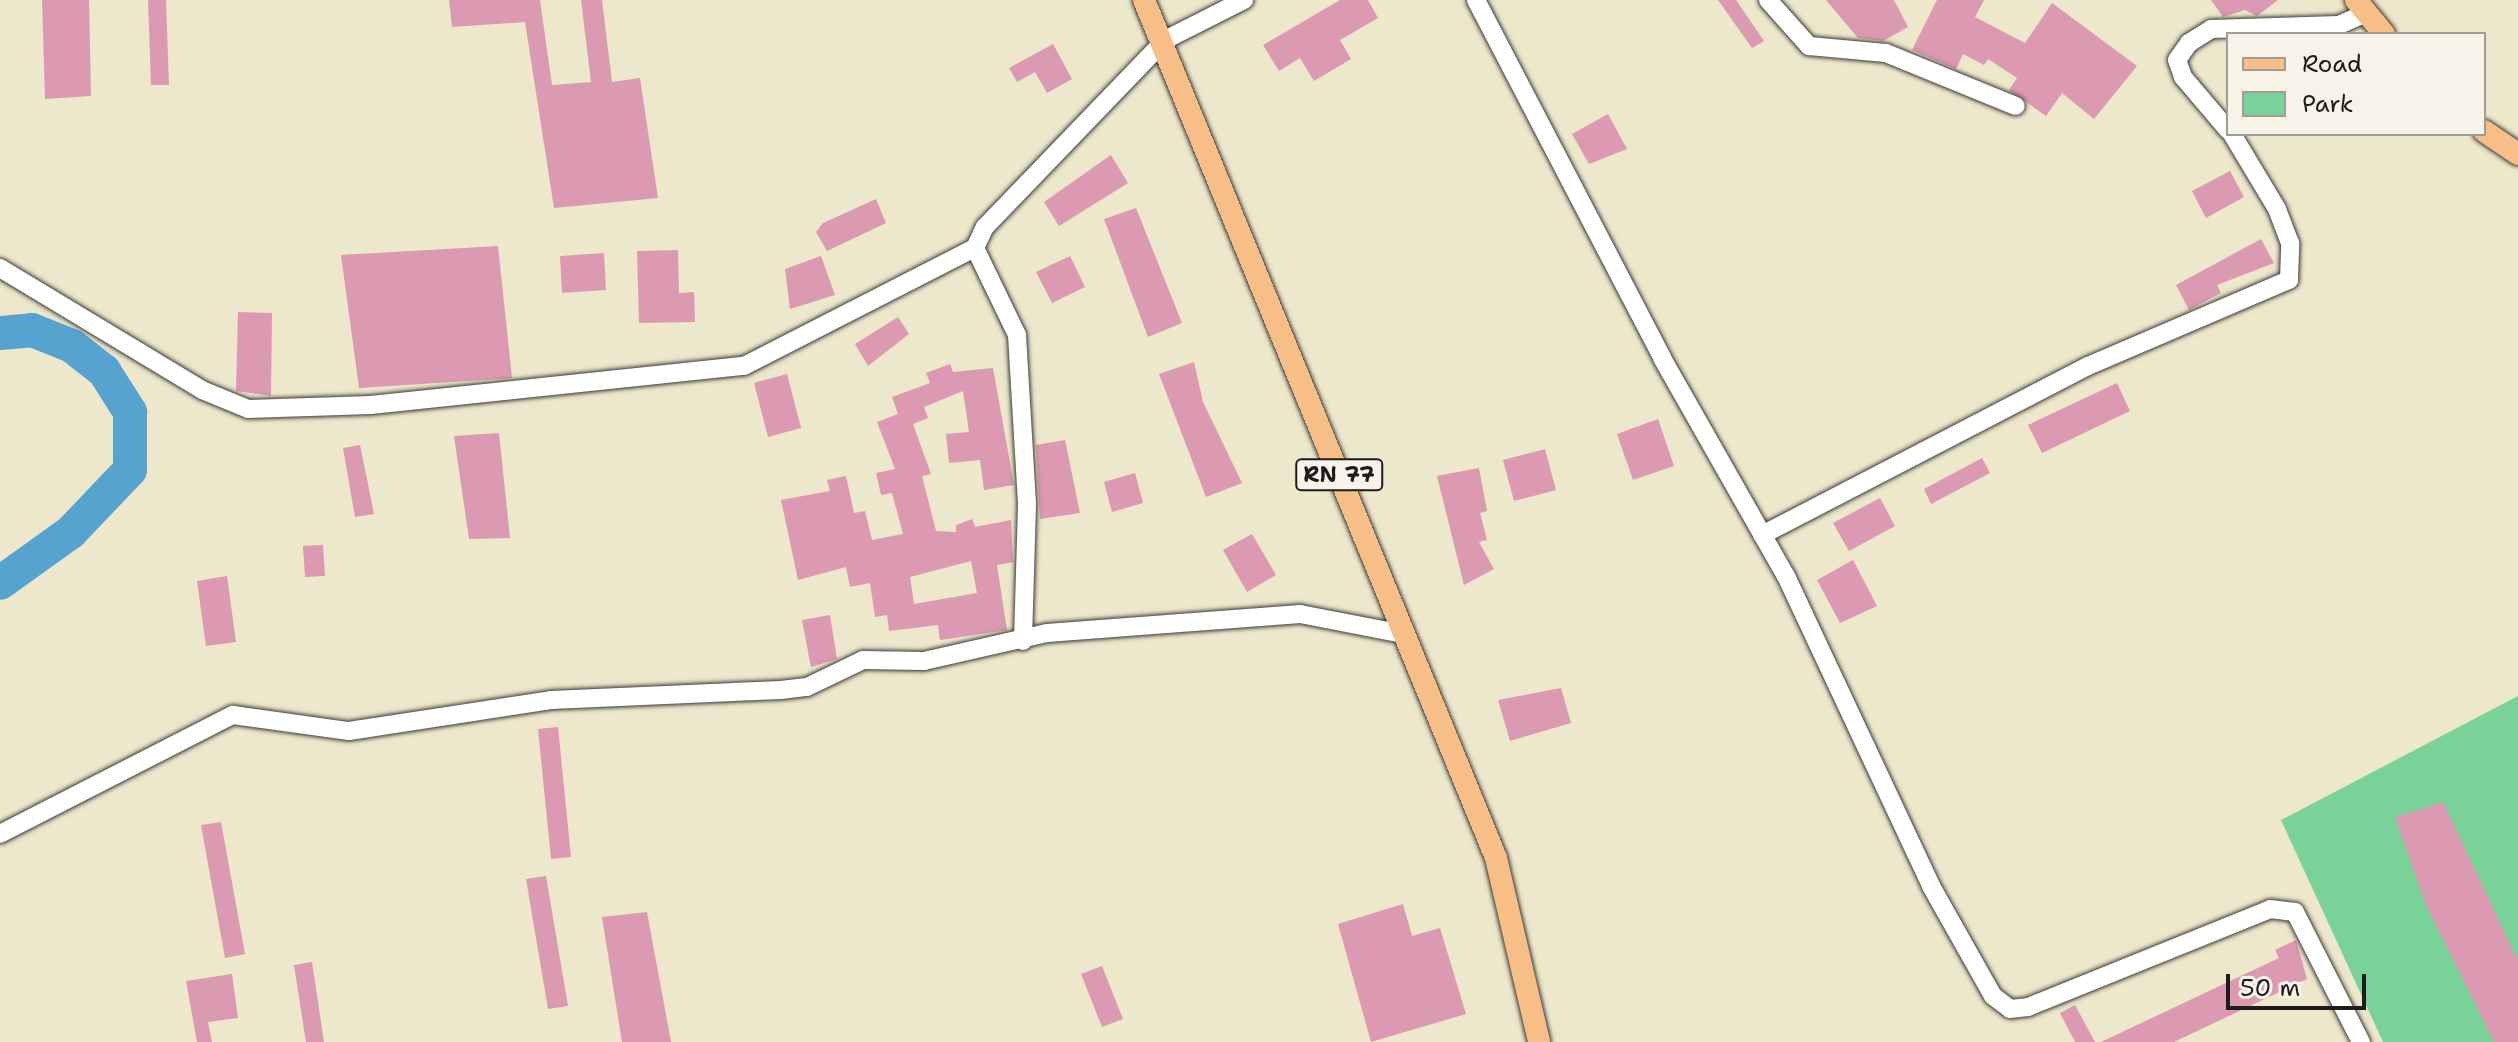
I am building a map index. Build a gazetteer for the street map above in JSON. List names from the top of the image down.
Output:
{
  "streets": {
    "main road": ["RN 77"]
  },
  "legend": ["Road", "Park"],
  "scale_bar": "50 m"
}
